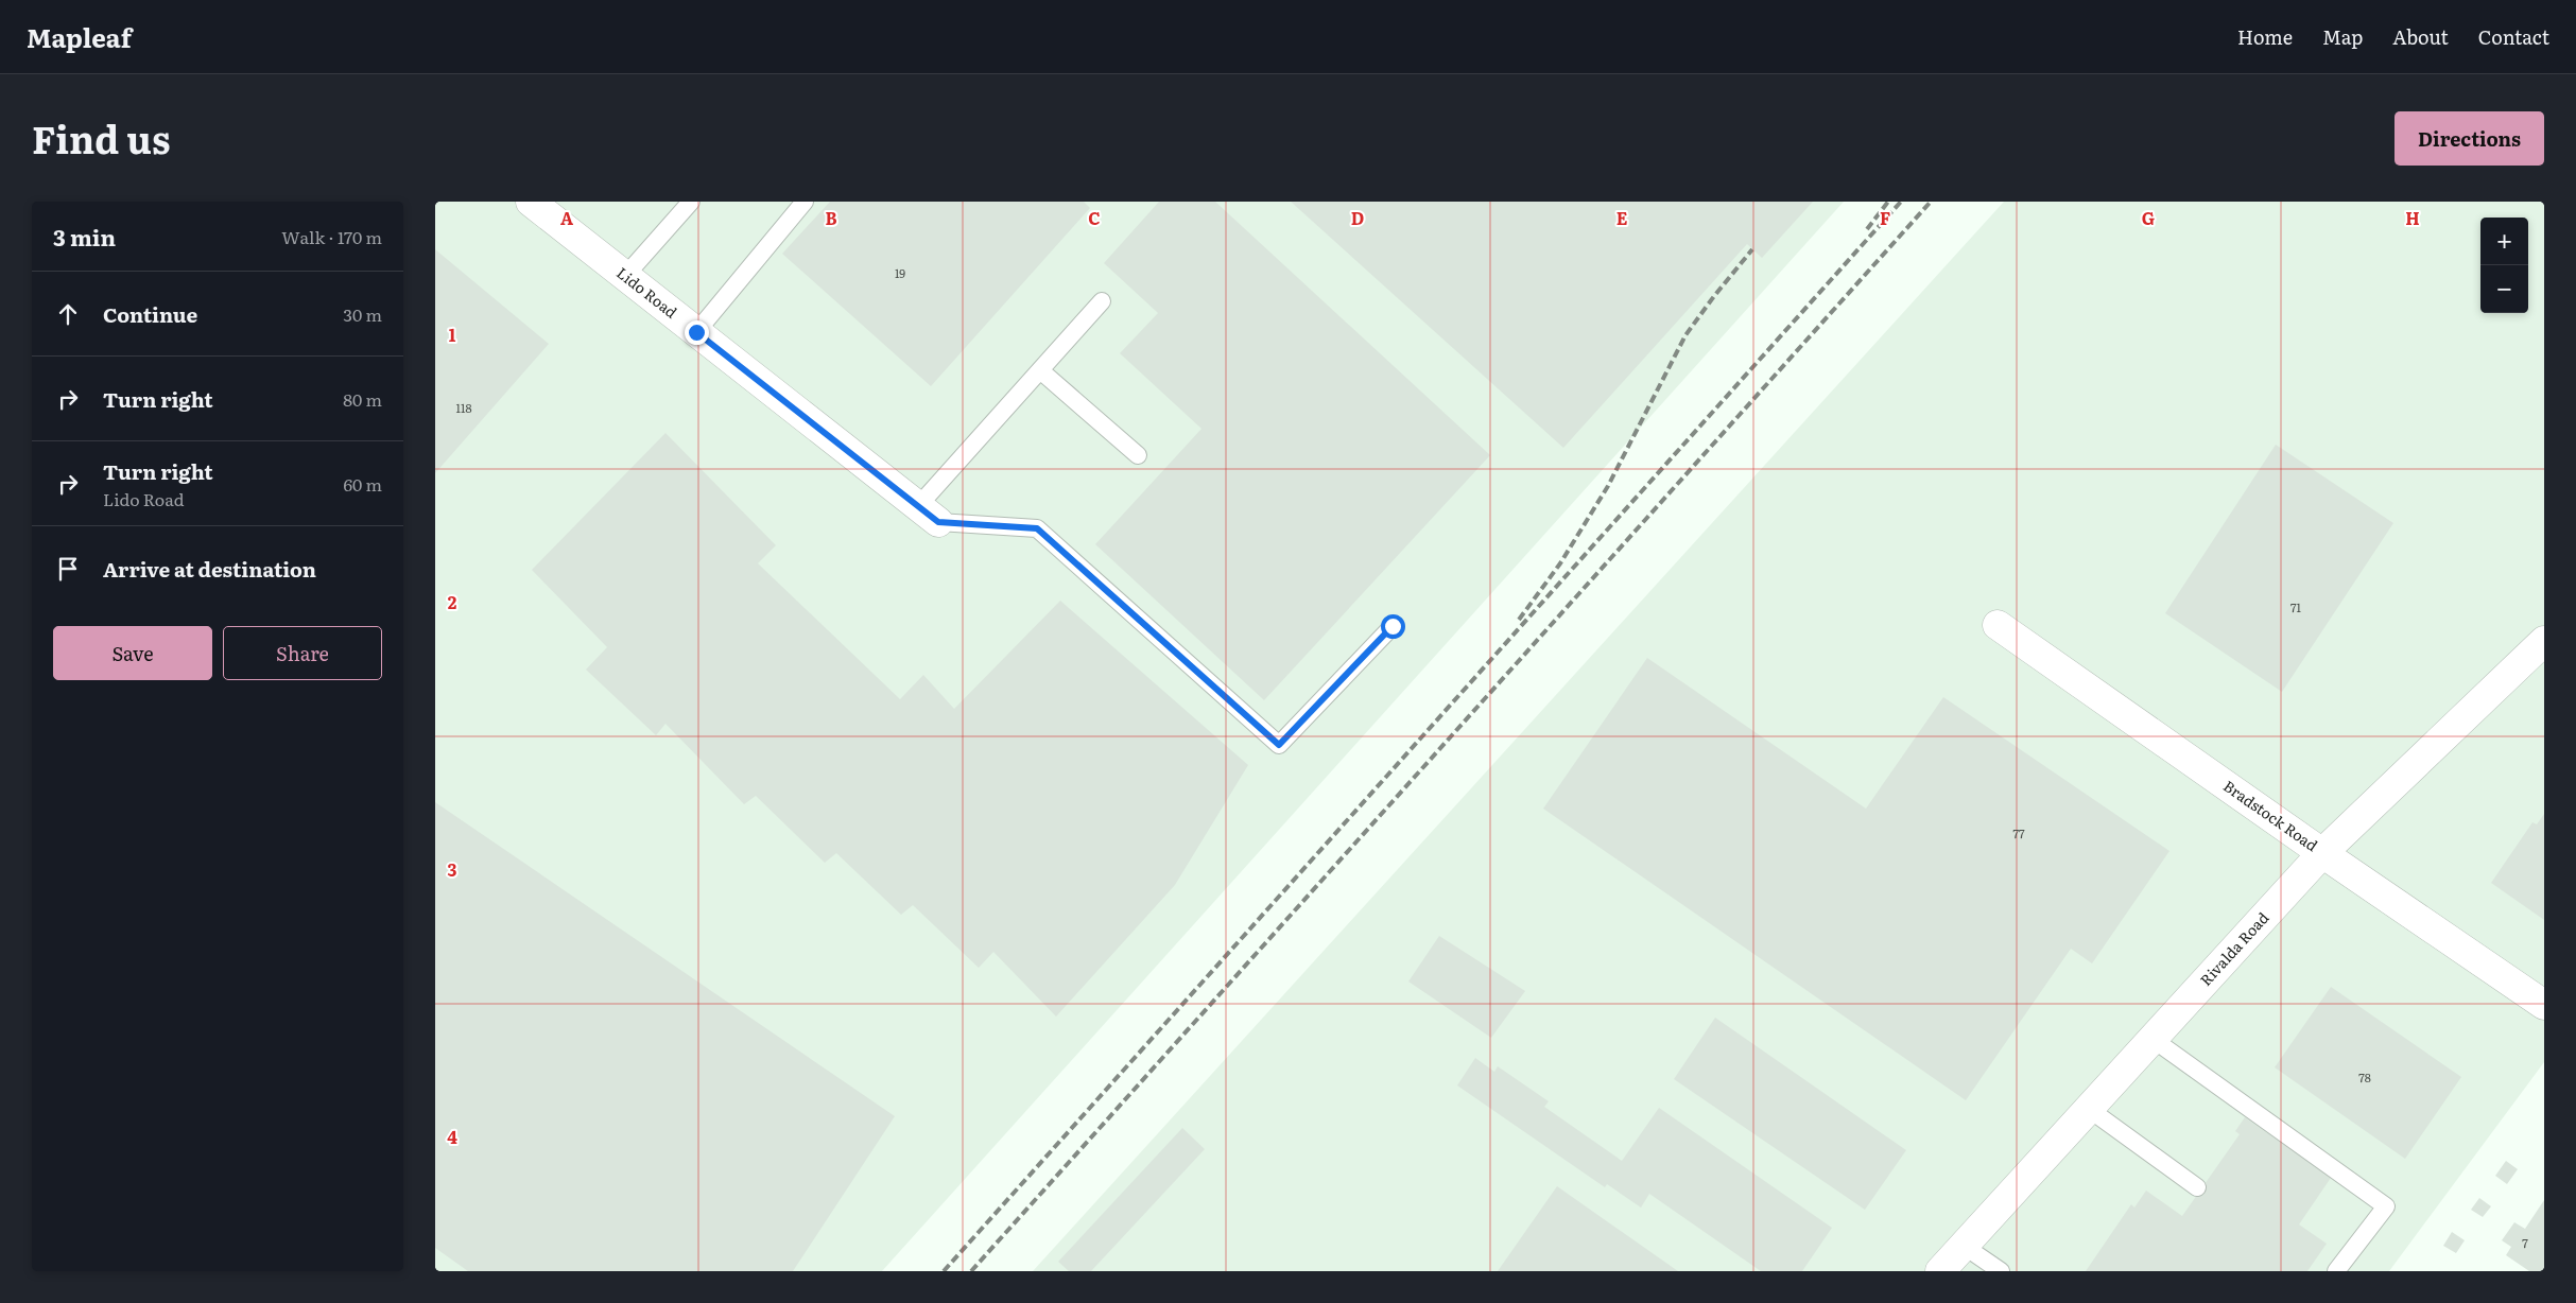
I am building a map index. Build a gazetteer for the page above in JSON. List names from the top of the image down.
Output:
{
  "streets": {
    "street": ["Lido Road", "Bradstock Road", "Rivalda Road"]
  },
  "crossings": [
    ["Bradstock Road", "Rivalda Road"]
  ],
  "house_numbers": [
    "19",
    "118",
    "71",
    "77",
    "78",
    "7"
  ],
  "page": {
    "header": "Mapleaf",
    "nav": [
      "Home",
      "Map",
      "About",
      "Contact"
    ],
    "title": "Find us",
    "buttons": [
      "Directions",
      ["Save", "Share"]
    ],
    "heading": ["3 min", "Walk · 170 m"],
    "map_buttons": ["+", "−"],
    "list": [
      ["Continue", "30 m"],
      ["Turn right", "80 m"],
      ["Turn right", "Lido Road", "60 m"],
      "Arrive at destination"
    ]
  },
  "grid": {
    "columns": [
      "A",
      "B",
      "C",
      "D",
      "E",
      "F",
      "G",
      "H"
    ],
    "rows": [
      "1",
      "2",
      "3",
      "4"
    ]
  }
}
